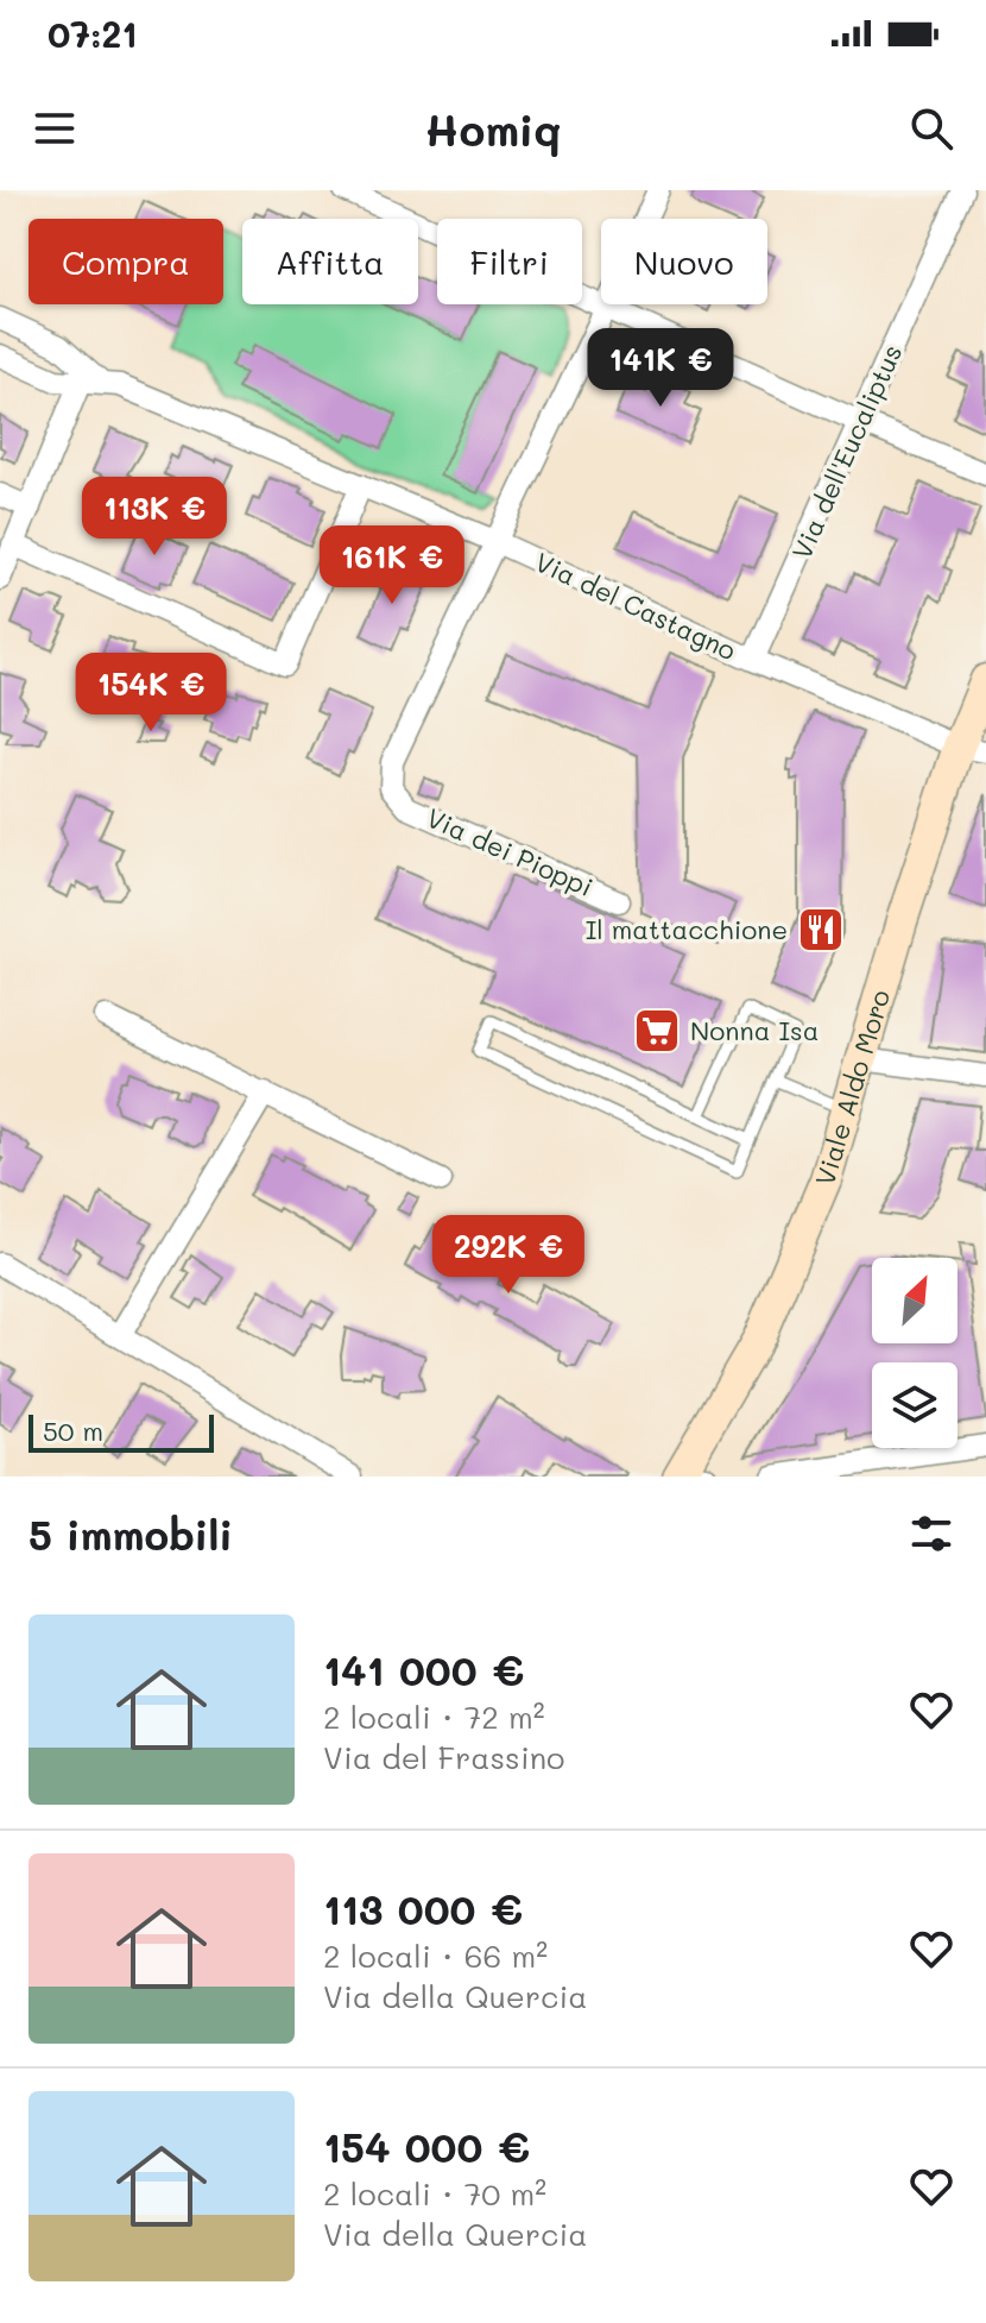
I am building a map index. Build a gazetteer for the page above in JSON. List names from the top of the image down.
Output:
{
  "streets": {
    "main road": ["Viale Aldo Moro"],
    "street": ["Via dell'Eucaliptus", "Via del Castagno", "Via dei Pioppi"]
  },
  "crossings": [
    ["Via dell'Eucaliptus", "Via del Castagno"],
    ["Via del Castagno", "Via dei Pioppi"],
    ["Via del Castagno", "Viale Aldo Moro"]
  ],
  "places": {
    "restaurant": ["Il mattacchione"],
    "supermarket": ["Nonna Isa"]
  },
  "scale_bar": "50 m",
  "north": "top right",
  "page": {
    "status": "07:21",
    "header": "Homiq",
    "chip": [
      "Compra",
      "Affitta",
      "Filtri",
      "Nuovo"
    ],
    "price": [
      "141K €",
      "113K €",
      "161K €",
      "154K €",
      "292K €"
    ],
    "scale": "50 m",
    "heading": "5 immobili",
    "list": [
      {
        "name": "141 000 €",
        "note": "2 locali · 72 m² · Via del Frassino"
      },
      {
        "name": "113 000 €",
        "note": "2 locali · 66 m² · Via della Quercia"
      },
      {
        "name": "154 000 €",
        "note": "2 locali · 70 m² · Via della Quercia"
      }
    ]
  }
}
